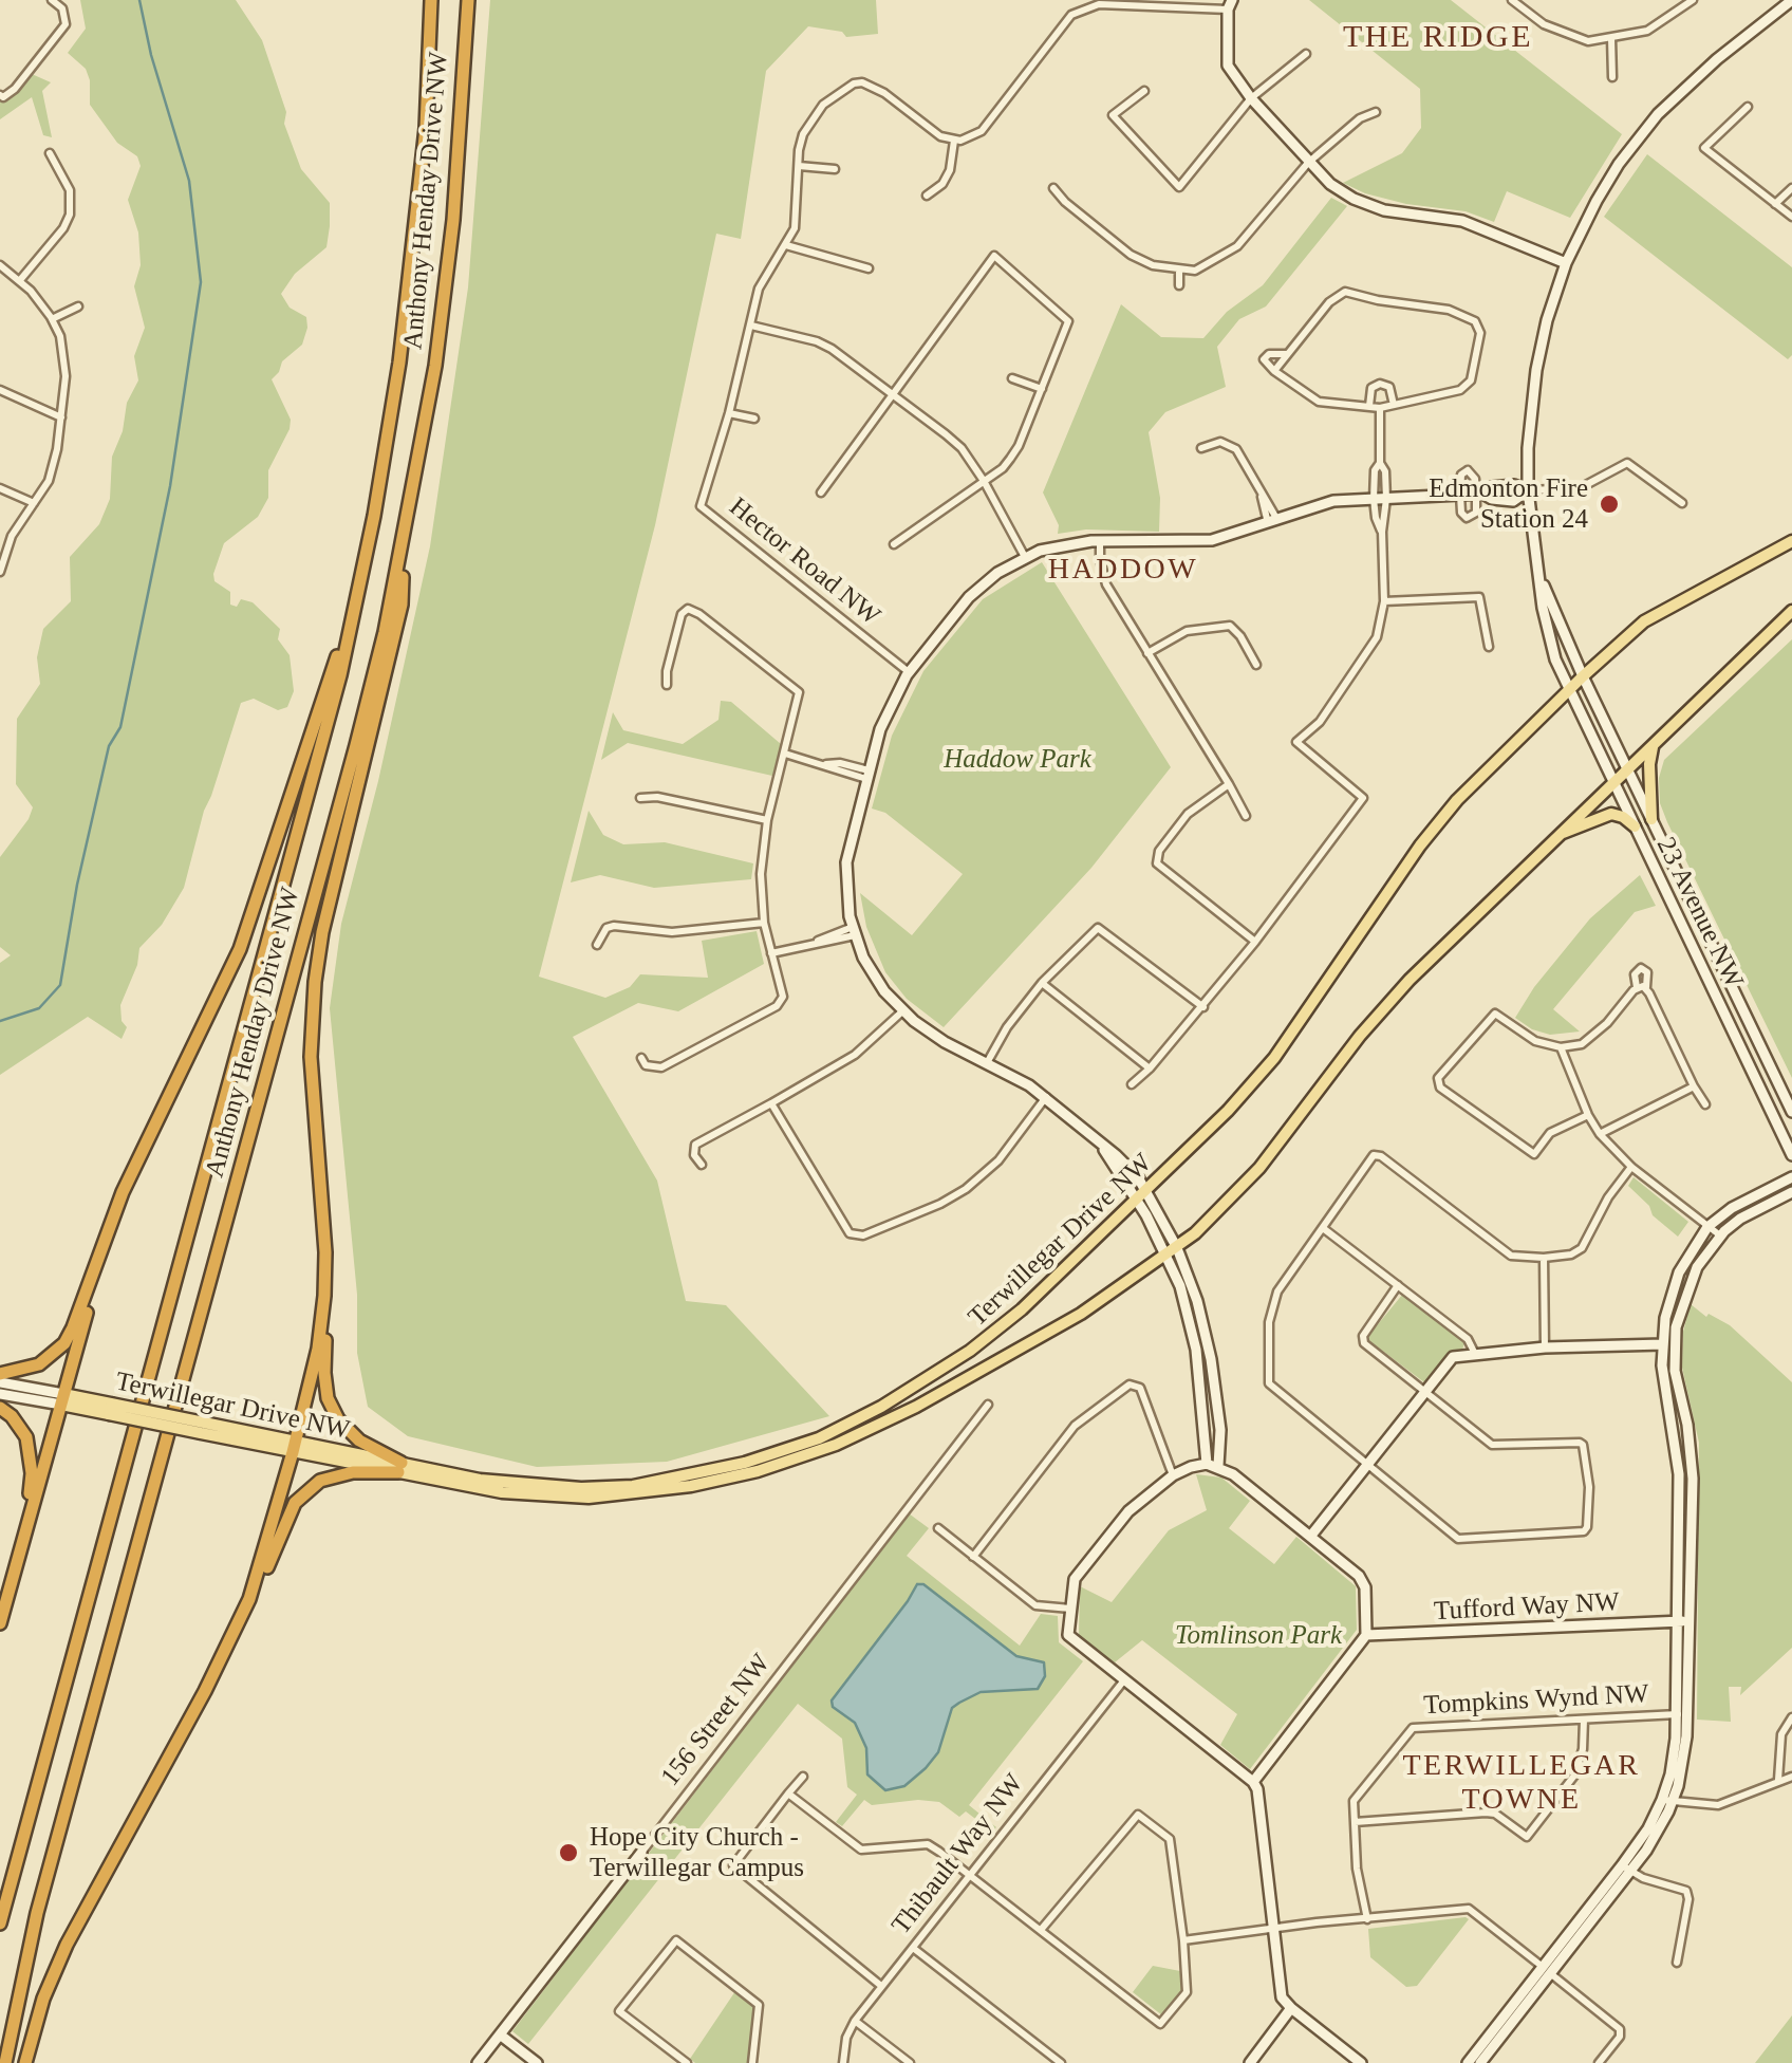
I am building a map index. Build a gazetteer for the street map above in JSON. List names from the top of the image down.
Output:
{
  "streets": {
    "highway": ["Anthony Henday Drive NW"],
    "main road": ["Terwillegar Drive NW"],
    "street": [
      "Hector Road NW",
      "23 Avenue NW",
      "Tufford Way NW",
      "Tompkins Wynd NW",
      "156 Street NW",
      "Thibault Way NW"
    ]
  },
  "crossings": [
    ["23 Avenue NW", "Terwillegar Drive NW"],
    ["Tufford Way NW", "Thibault Way NW"]
  ],
  "districts": ["THE RIDGE", "HADDOW", "TERWILLEGAR TOWNE"],
  "parks": ["Haddow Park", "Tomlinson Park"],
  "places": ["Edmonton Fire Station 24", "Hope City Church - Terwillegar Campus"]
}
